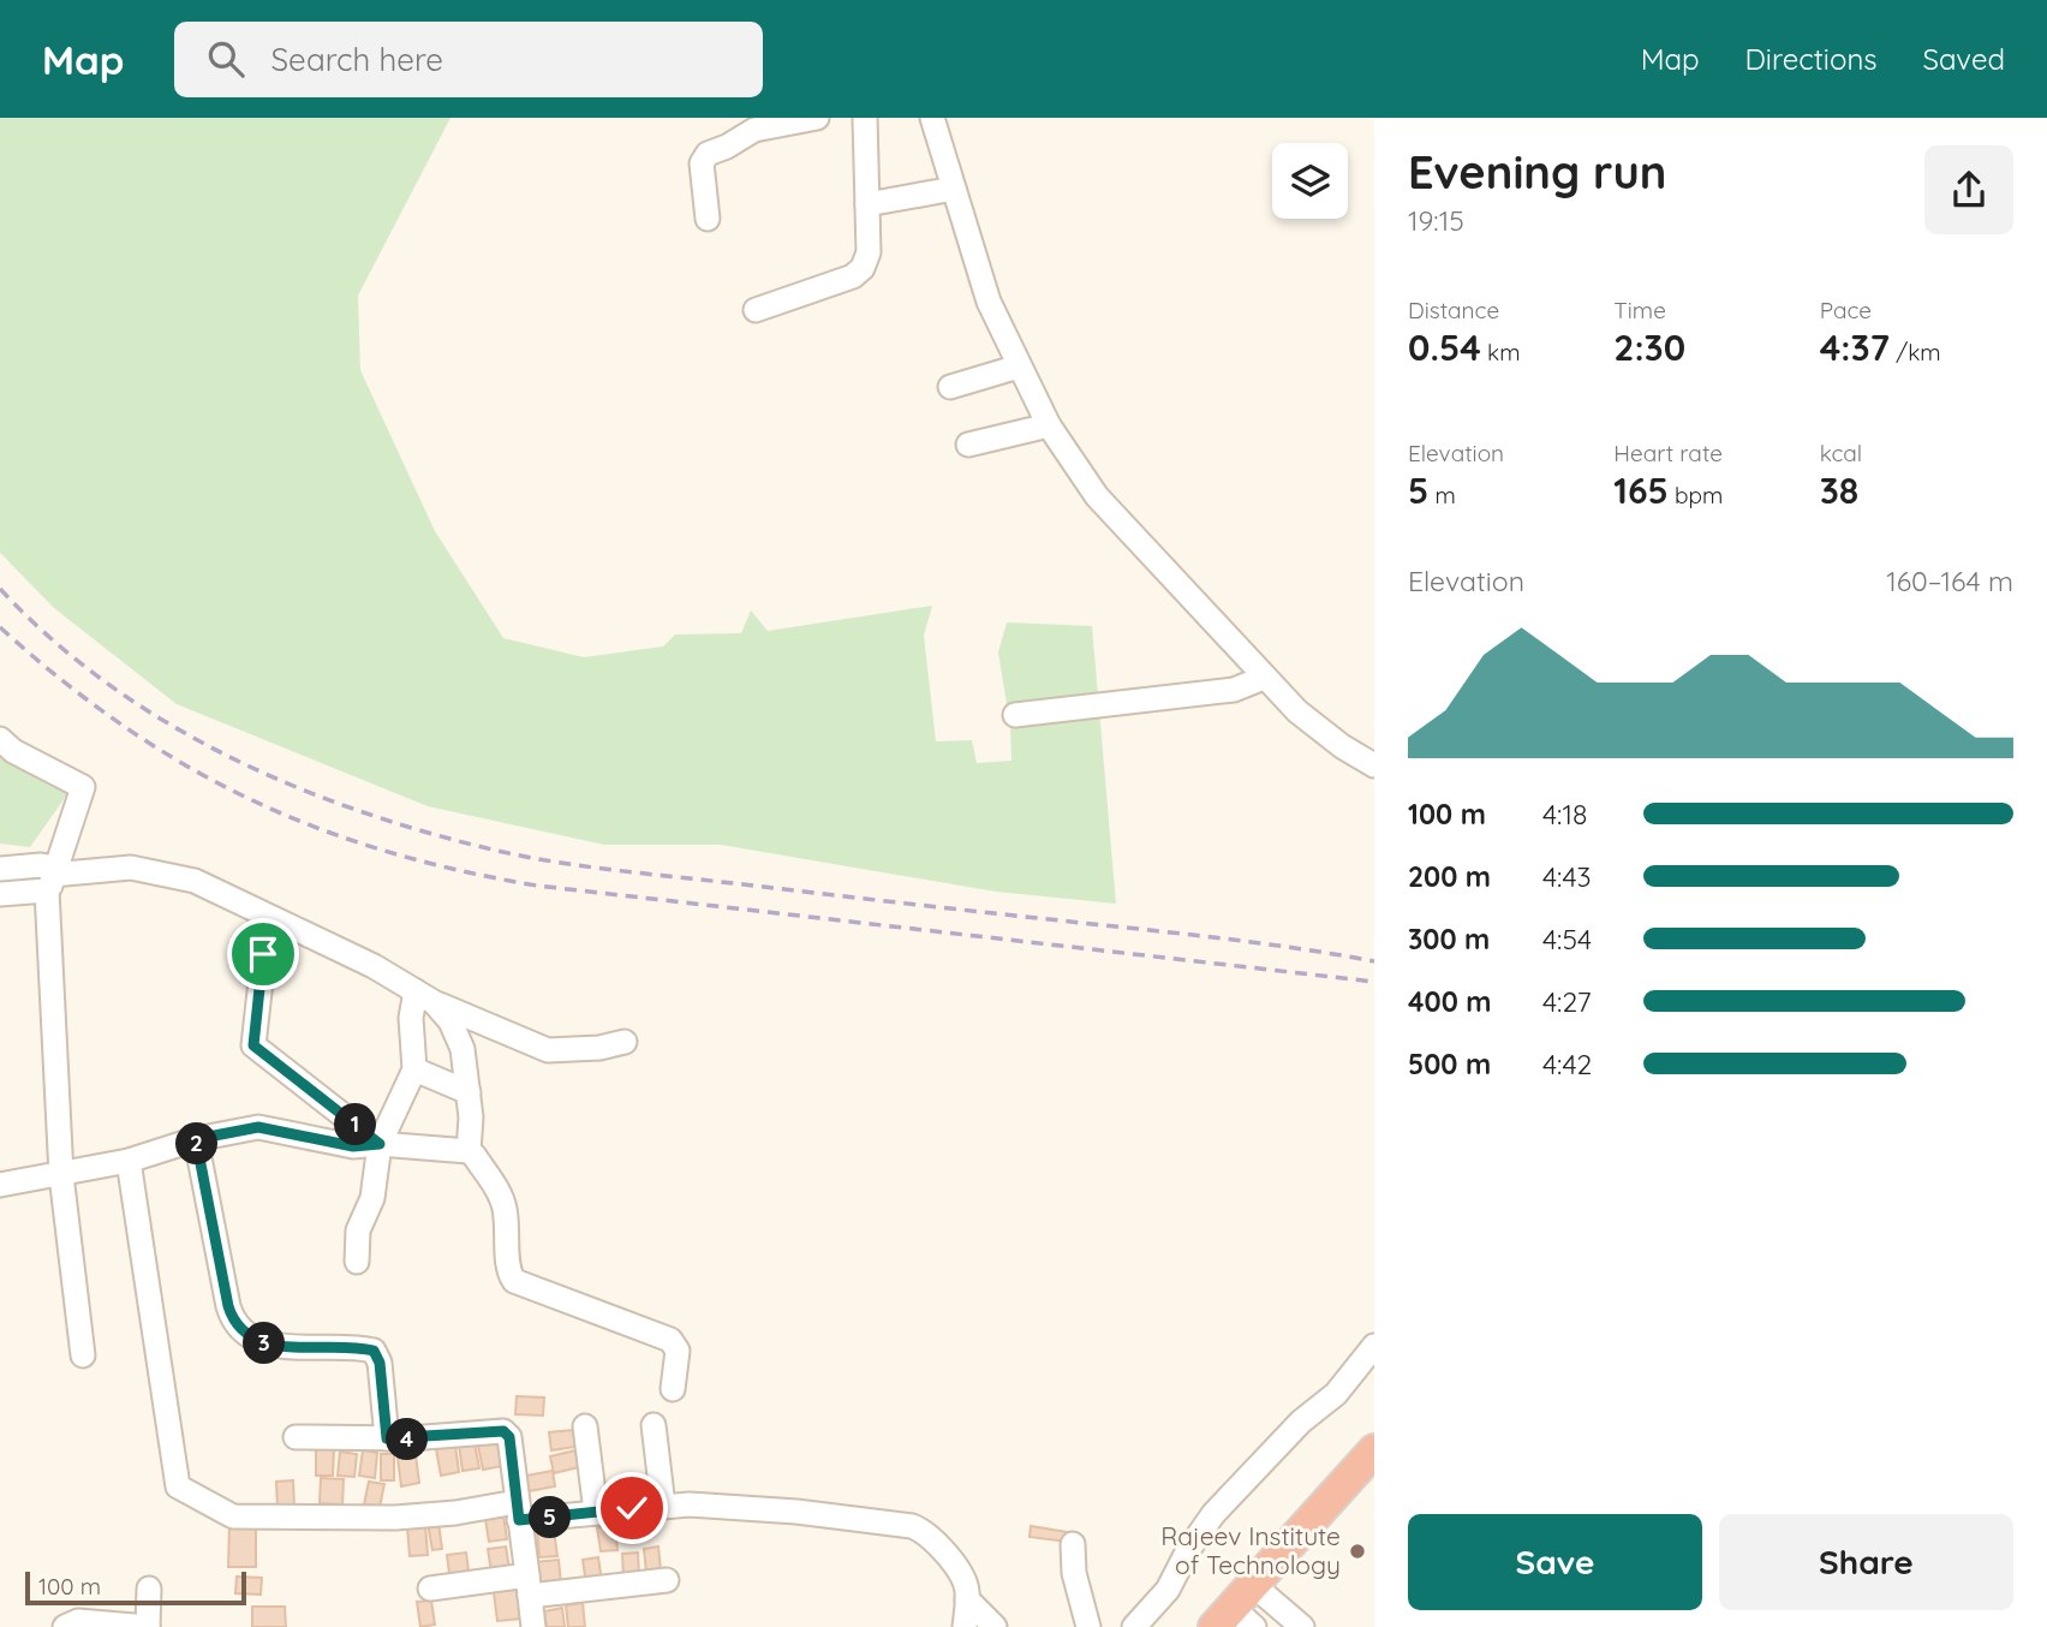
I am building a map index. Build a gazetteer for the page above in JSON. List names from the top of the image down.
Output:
{
  "places": ["Rajeev Institute of Technology"],
  "scale_bar": "100 m",
  "page": {
    "header": "Map",
    "search": "Search here",
    "nav": ["Map", "Directions", "Saved"],
    "heading": ["Evening run", "19:15"],
    "stats": [
      ["Distance", "0.54 km"],
      ["Time", "2:30"],
      ["Pace", "4:37 /km"],
      ["Elevation", "5 m"],
      ["Heart rate", "165 bpm"],
      ["kcal", "38"]
    ],
    "chart": ["Elevation", "160–164 m"],
    "list": [
      {
        "name": "100 m",
        "note": "4:18"
      },
      {
        "name": "200 m",
        "note": "4:43"
      },
      {
        "name": "300 m",
        "note": "4:54"
      },
      {
        "name": "400 m",
        "note": "4:27"
      },
      {
        "name": "500 m",
        "note": "4:42"
      }
    ],
    "pins": [
      "1",
      "2",
      "3",
      "4",
      "5"
    ],
    "buttons": ["Save", "Share"],
    "scale": "100 m"
  }
}
